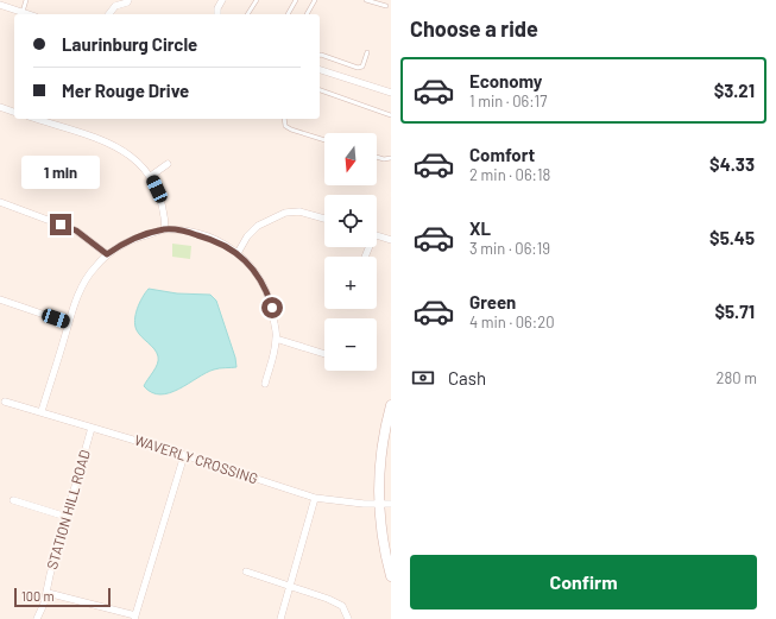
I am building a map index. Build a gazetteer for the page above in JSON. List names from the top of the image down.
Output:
{
  "streets": {
    "street": ["WAVERLY CROSSING", "STATION HILL ROAD"]
  },
  "crossings": [
    ["WAVERLY CROSSING", "STATION HILL ROAD"]
  ],
  "scale_bar": "100 m",
  "north": "bottom",
  "page": {
    "heading": "Choose a ride",
    "banner": ["Laurinburg Circle", "Mer Rouge Drive"],
    "list": [
      {
        "name": "Economy",
        "note": "1 min · 06:17",
        "value": "$3.21"
      },
      {
        "name": "Comfort",
        "note": "2 min · 06:18",
        "value": "$4.33"
      },
      {
        "name": "XL",
        "note": "3 min · 06:19",
        "value": "$5.45"
      },
      {
        "name": "Green",
        "note": "4 min · 06:20",
        "value": "$5.71"
      }
    ],
    "map_buttons": ["+", "−"],
    "bubble": "1 min",
    "pay": ["Cash", "280 m"],
    "buttons": "Confirm",
    "scale": "100 m"
  }
}
